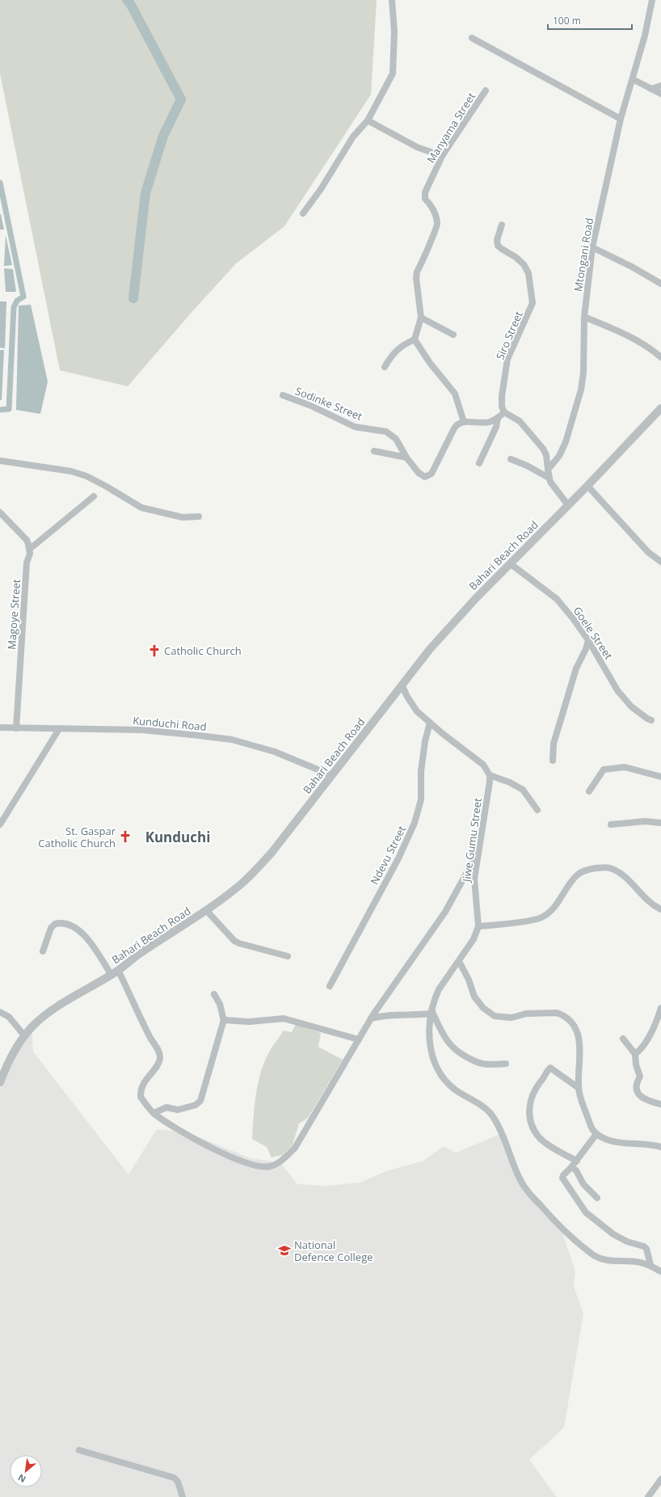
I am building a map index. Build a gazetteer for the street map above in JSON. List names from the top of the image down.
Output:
{
  "streets": {
    "street": [
      "Manyama Street",
      "Mtongani Road",
      "Siro Street",
      "Sodinke Street",
      "Bahari Beach Road",
      "Magoye Street",
      "Goele Street",
      "Kunduchi Road",
      "Jiwe Gumu Street",
      "Ndevu Street"
    ]
  },
  "crossings": [
    ["Bahari Beach Road", "Goele Street"],
    ["Bahari Beach Road", "Kunduchi Road"],
    ["Magoye Street", "Kunduchi Road"]
  ],
  "districts": ["Kunduchi"],
  "places": {
    "church": ["Catholic Church", "St. Gaspar Catholic Church"],
    "school or university": ["National Defence College"]
  },
  "scale_bar": "100 m",
  "north": "bottom left"
}
